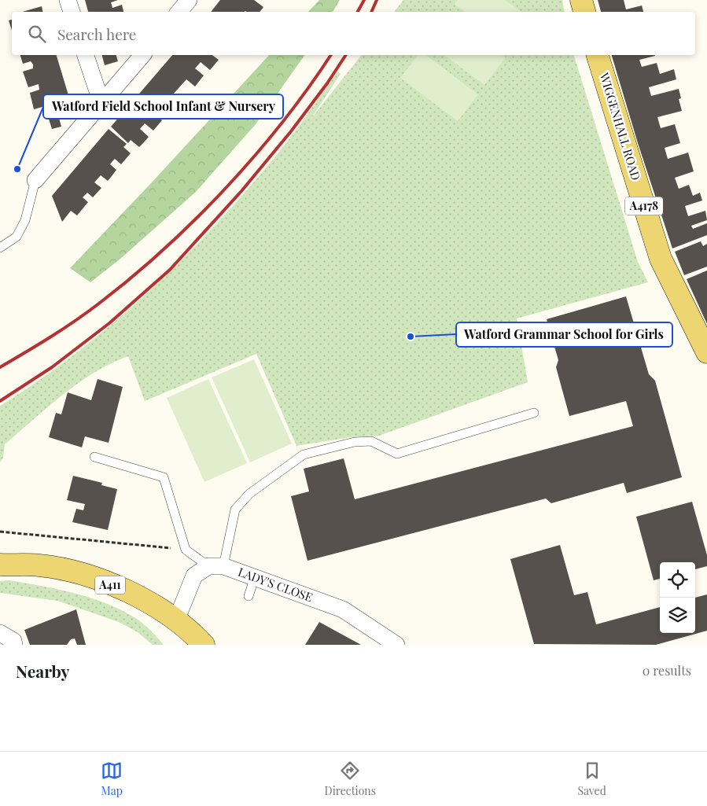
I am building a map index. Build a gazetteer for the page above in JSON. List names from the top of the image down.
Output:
{
  "streets": {
    "main road": ["WIGGENHALL ROAD", "A4178", "A411"],
    "street": ["LADY'S CLOSE"]
  },
  "places": ["Watford Field School Infant & Nursery", "Watford Grammar School for Girls"],
  "page": {
    "search": "Search here",
    "heading": ["Nearby", "0 results"],
    "nav": ["Map", "Directions", "Saved"]
  }
}
